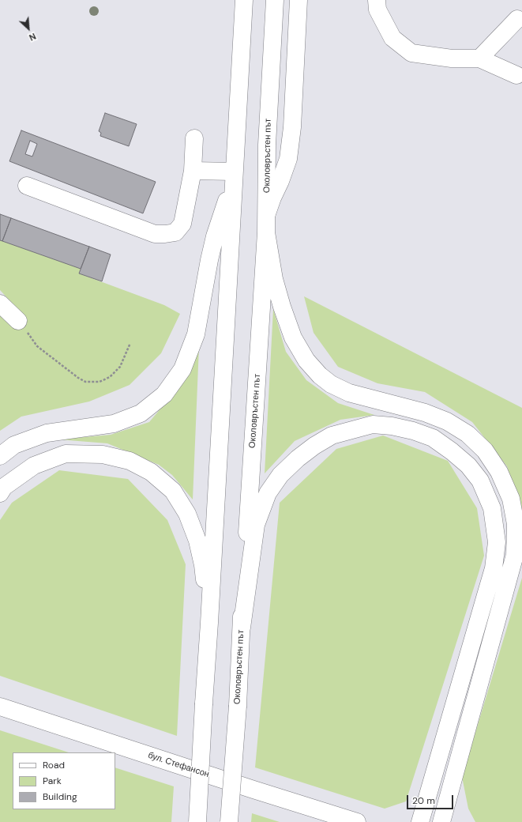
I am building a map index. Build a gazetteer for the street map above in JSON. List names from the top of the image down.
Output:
{
  "streets": {
    "main road": ["Околовръстен път", "бул. Стефансон"]
  },
  "legend": ["Road", "Park", "Building"],
  "scale_bar": "20 m",
  "north": "bottom right"
}
